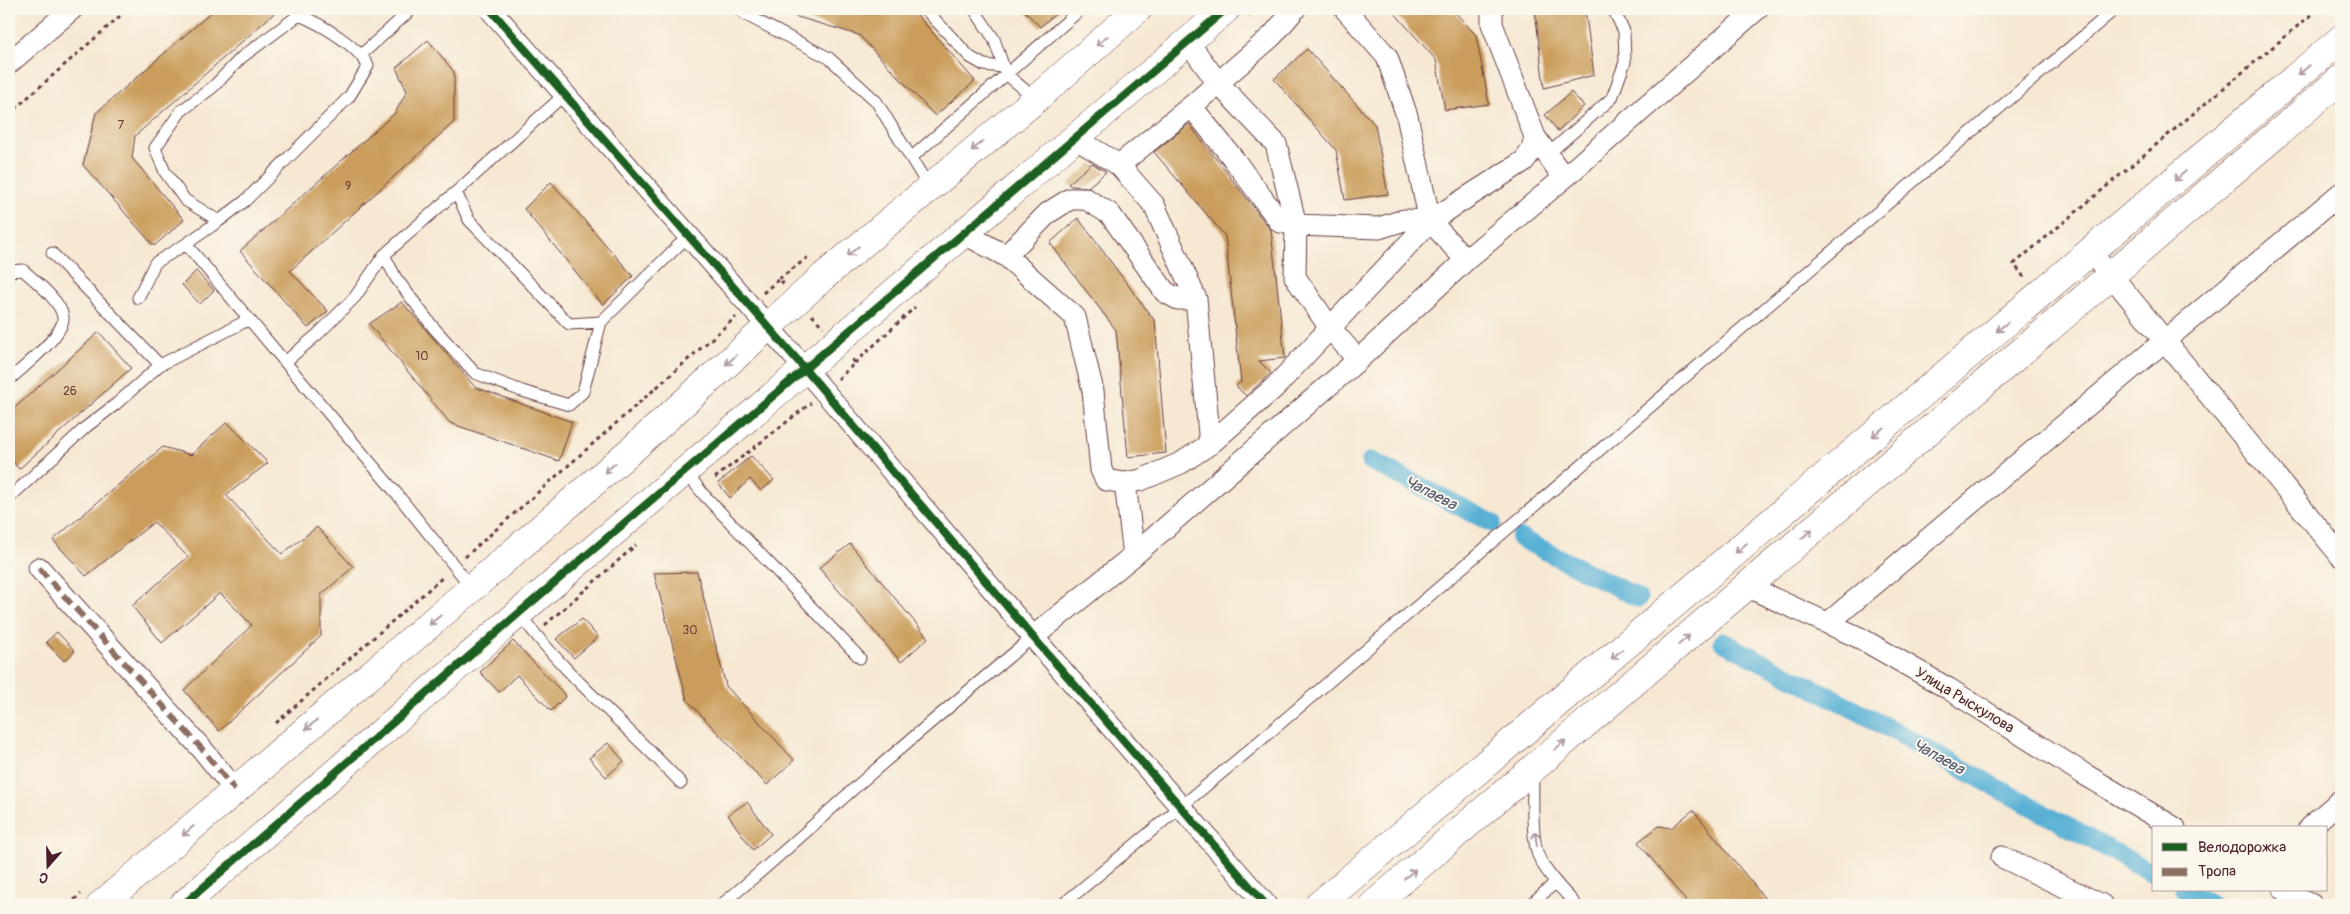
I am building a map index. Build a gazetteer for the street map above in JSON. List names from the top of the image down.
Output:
{
  "streets": {
    "street": ["Улица Рыскулова"]
  },
  "water": ["Чапаева"],
  "house_numbers": [
    "7",
    "9",
    "10",
    "26",
    "30"
  ],
  "legend": ["Велодорожка", "Тропа"],
  "north": "bottom"
}
